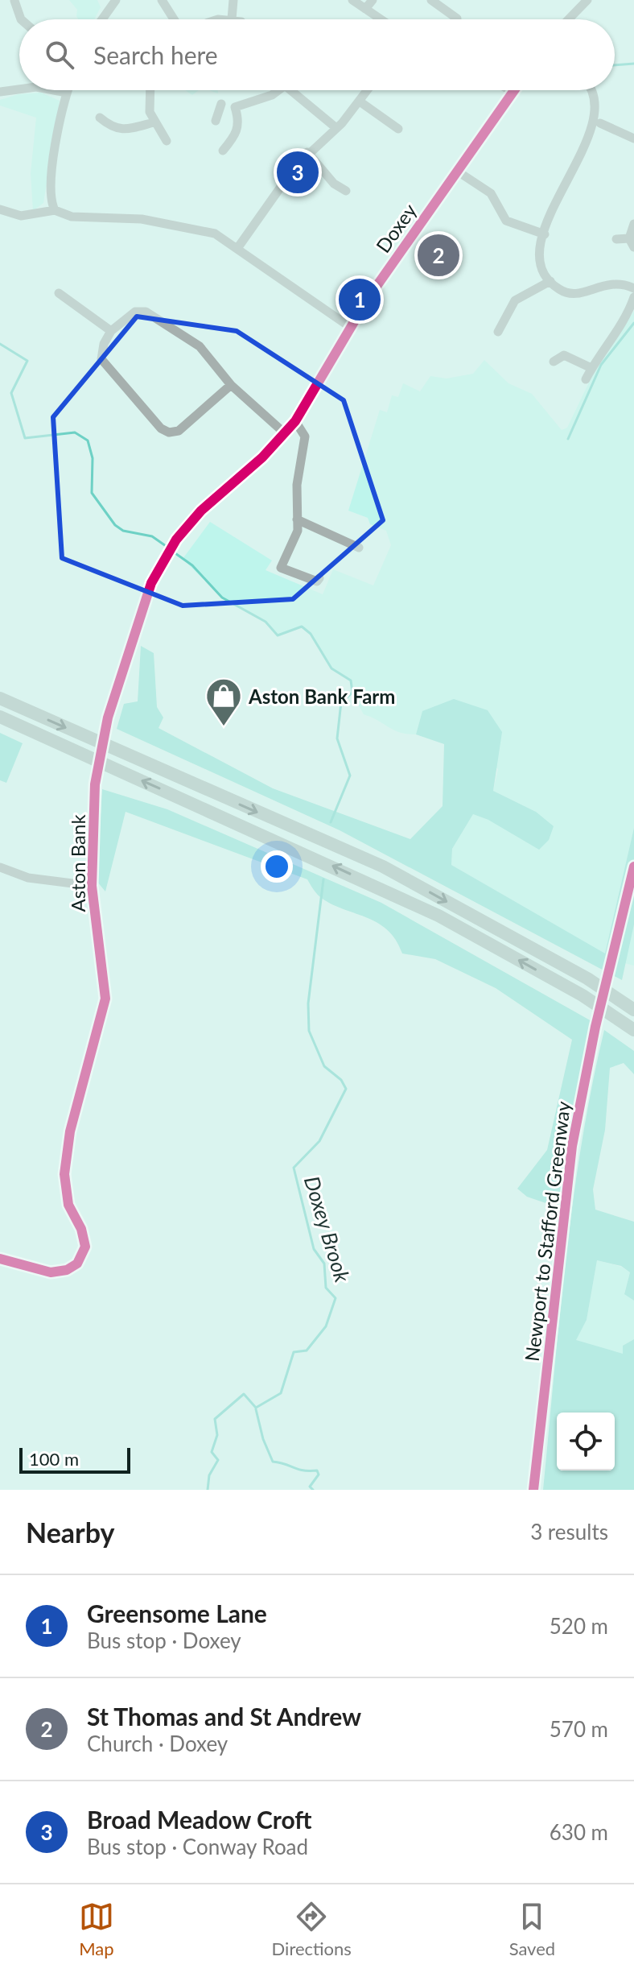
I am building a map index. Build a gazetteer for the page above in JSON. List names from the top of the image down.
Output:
{
  "streets": {
    "street": ["Doxey", "Aston Bank"],
    "cycle path": ["Newport to Stafford Greenway"]
  },
  "crossings": [
    ["Doxey", "Aston Bank"]
  ],
  "water": ["Doxey Brook"],
  "places": {
    "shop": ["Aston Bank Farm"]
  },
  "scale_bar": "100 m",
  "page": {
    "search": "Search here",
    "pins": ["3", "2", "1"],
    "scale": "100 m",
    "heading": ["Nearby", "3 results"],
    "list": [
      {
        "mark": "1",
        "name": "Greensome Lane",
        "note": "Bus stop · Doxey",
        "value": "520 m"
      },
      {
        "mark": "2",
        "name": "St Thomas and St Andrew",
        "note": "Church · Doxey",
        "value": "570 m"
      },
      {
        "mark": "3",
        "name": "Broad Meadow Croft",
        "note": "Bus stop · Conway Road",
        "value": "630 m"
      }
    ],
    "nav": ["Map", "Directions", "Saved"]
  }
}
